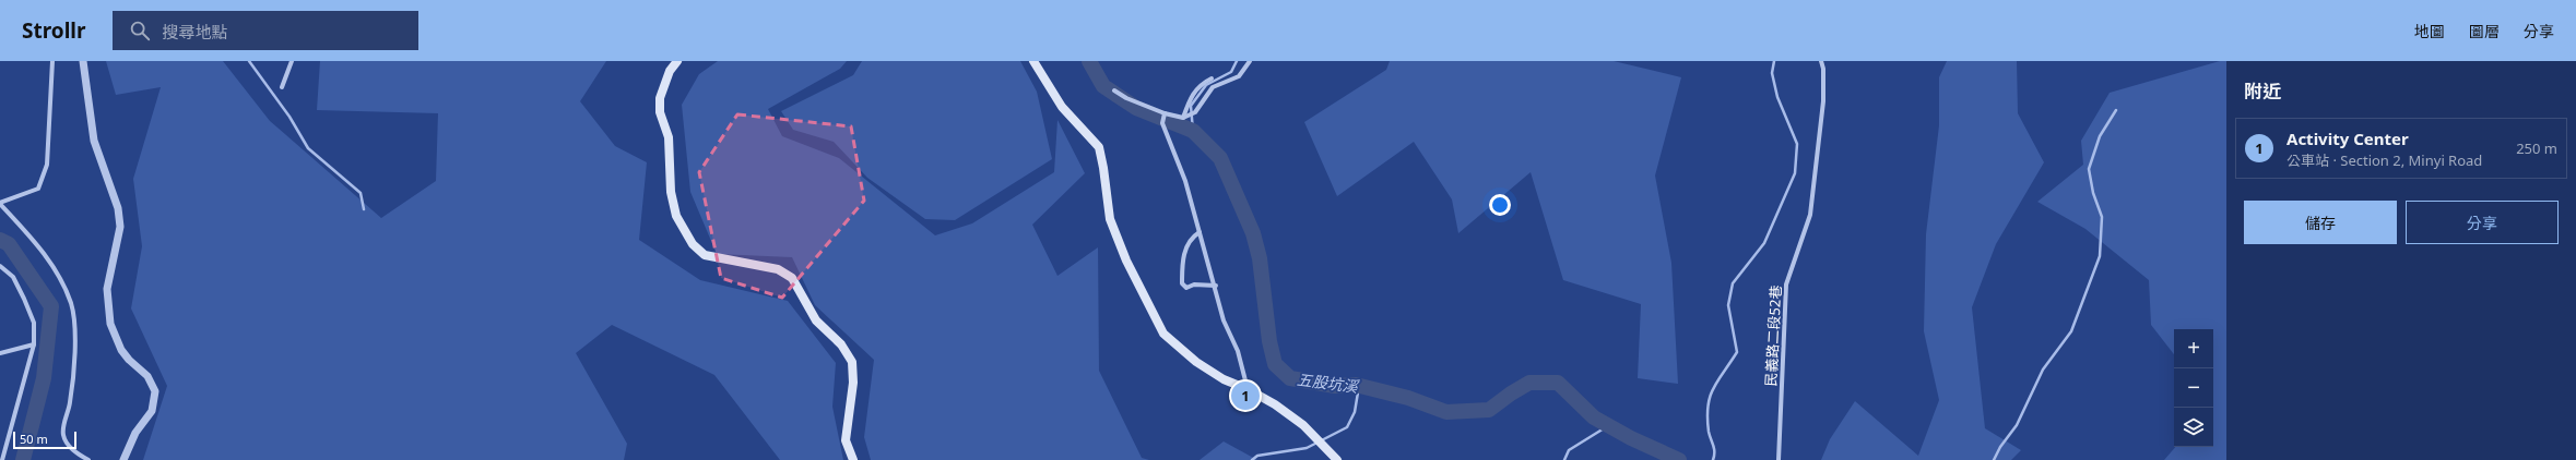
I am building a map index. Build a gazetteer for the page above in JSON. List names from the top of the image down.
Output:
{
  "streets": {
    "street": ["民義路二段52巷"]
  },
  "water": ["五股坑溪"],
  "scale_bar": "50 m",
  "page": {
    "header": "Strollr",
    "search": "搜尋地點",
    "nav": ["地圖", "圖層", "分享"],
    "heading": "附近",
    "list": [
      {
        "mark": "1",
        "name": "Activity Center",
        "note": "公車站 · Section 2, Minyi Road",
        "value": "250 m"
      }
    ],
    "buttons": ["儲存", "分享"],
    "map_buttons": ["+", "−"],
    "pins": "1",
    "scale": "50 m"
  }
}
